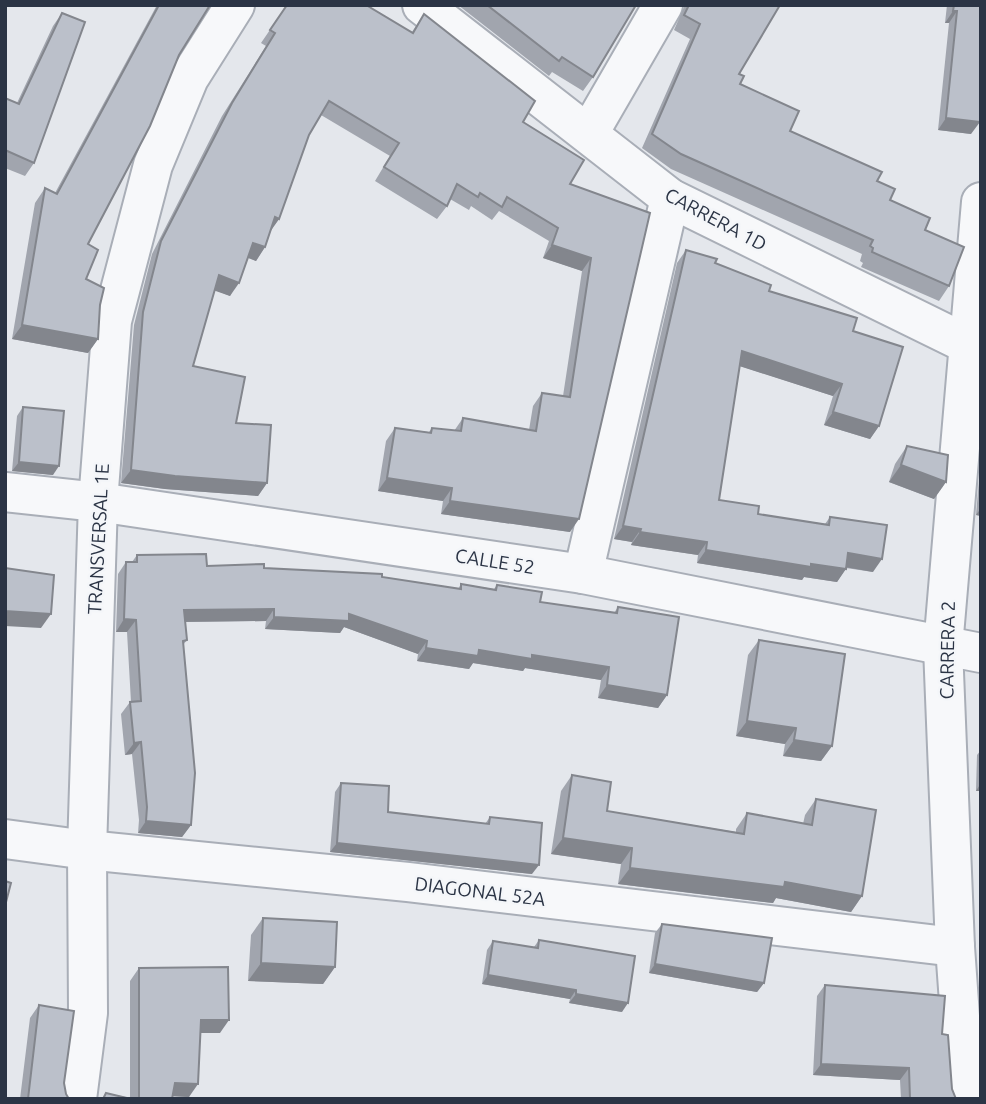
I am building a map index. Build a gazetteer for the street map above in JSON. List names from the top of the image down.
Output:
{
  "streets": {
    "street": [
      "CARRERA 1D",
      "TRANSVERSAL 1E",
      "CALLE 52",
      "CARRERA 2",
      "DIAGONAL 52A"
    ]
  },
  "crossings": [
    ["CARRERA 1D", "CARRERA 2"],
    ["TRANSVERSAL 1E", "CALLE 52"],
    ["TRANSVERSAL 1E", "DIAGONAL 52A"],
    ["CALLE 52", "CARRERA 2"],
    ["CARRERA 2", "DIAGONAL 52A"]
  ]
}
